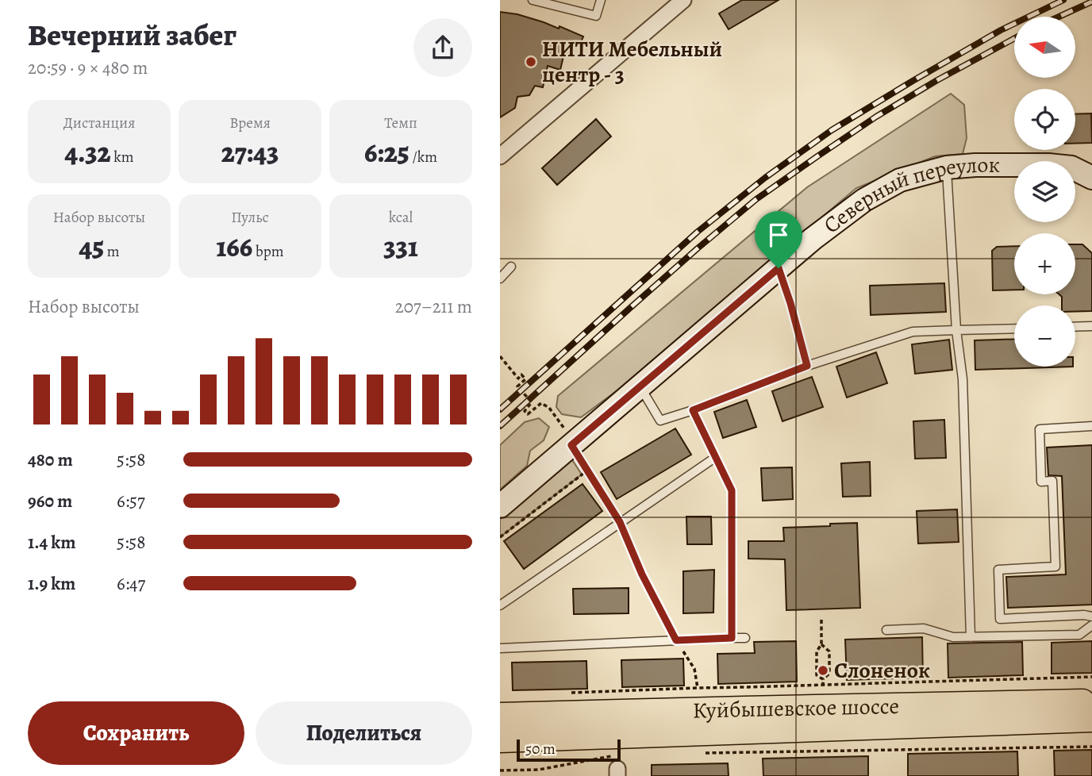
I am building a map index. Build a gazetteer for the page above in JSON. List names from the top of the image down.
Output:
{
  "streets": {
    "main road": ["Северный переулок", "Куйбышевское шоссе"]
  },
  "places": ["НИТИ Мебельный центр - 3", "Слоненок"],
  "scale_bar": "50 m",
  "north": "left",
  "page": {
    "heading": ["Вечерний забег", "20:59 · 9 × 480 m"],
    "map_buttons": ["+", "−"],
    "stats": [
      ["Дистанция", "4.32 km"],
      ["Время", "27:43"],
      ["Темп", "6:25 /km"],
      ["Набор высоты", "45 m"],
      ["Пульс", "166 bpm"],
      ["kcal", "331"]
    ],
    "chart": ["Набор высоты", "207–211 m"],
    "list": [
      {
        "name": "480 m",
        "note": "5:58"
      },
      {
        "name": "960 m",
        "note": "6:57"
      },
      {
        "name": "1.4 km",
        "note": "5:58"
      },
      {
        "name": "1.9 km",
        "note": "6:47"
      }
    ],
    "buttons": ["Сохранить", "Поделиться"],
    "scale": "50 m"
  }
}
